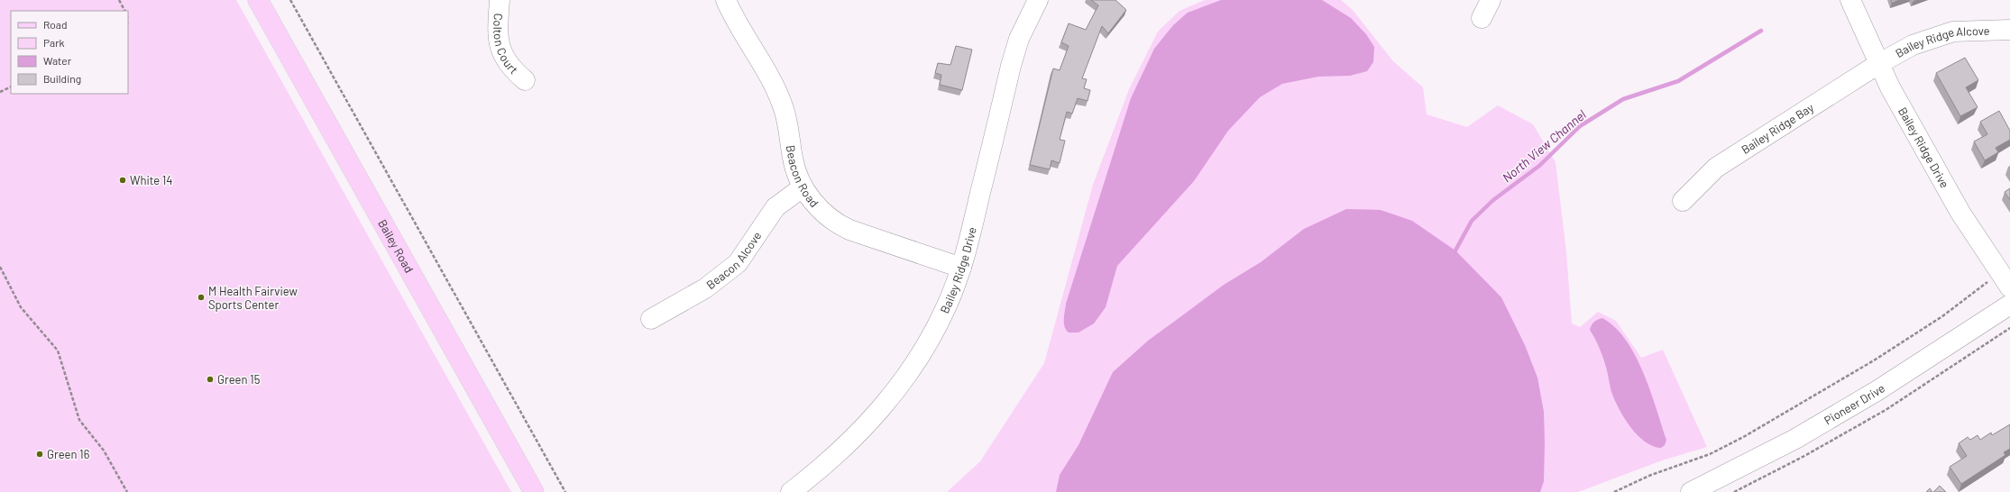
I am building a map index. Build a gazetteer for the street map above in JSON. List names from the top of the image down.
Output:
{
  "streets": {
    "main road": ["Bailey Road"],
    "street": [
      "Colton Court",
      "Bailey Ridge Alcove",
      "Bailey Ridge Bay",
      "Bailey Ridge Drive",
      "Beacon Road",
      "Beacon Alcove",
      "Pioneer Drive"
    ]
  },
  "crossings": [
    ["Bailey Ridge Alcove", "Bailey Ridge Bay"],
    ["Bailey Ridge Alcove", "Bailey Ridge Drive"],
    ["Bailey Ridge Bay", "Bailey Ridge Drive"],
    ["Bailey Ridge Drive", "Beacon Road"],
    ["Beacon Road", "Beacon Alcove"]
  ],
  "water": ["North View Channel"],
  "places": [
    "White 14",
    "M Health Fairview Sports Center",
    "Green 15",
    "Green 16"
  ],
  "legend": [
    "Road",
    "Park",
    "Water",
    "Building"
  ]
}
